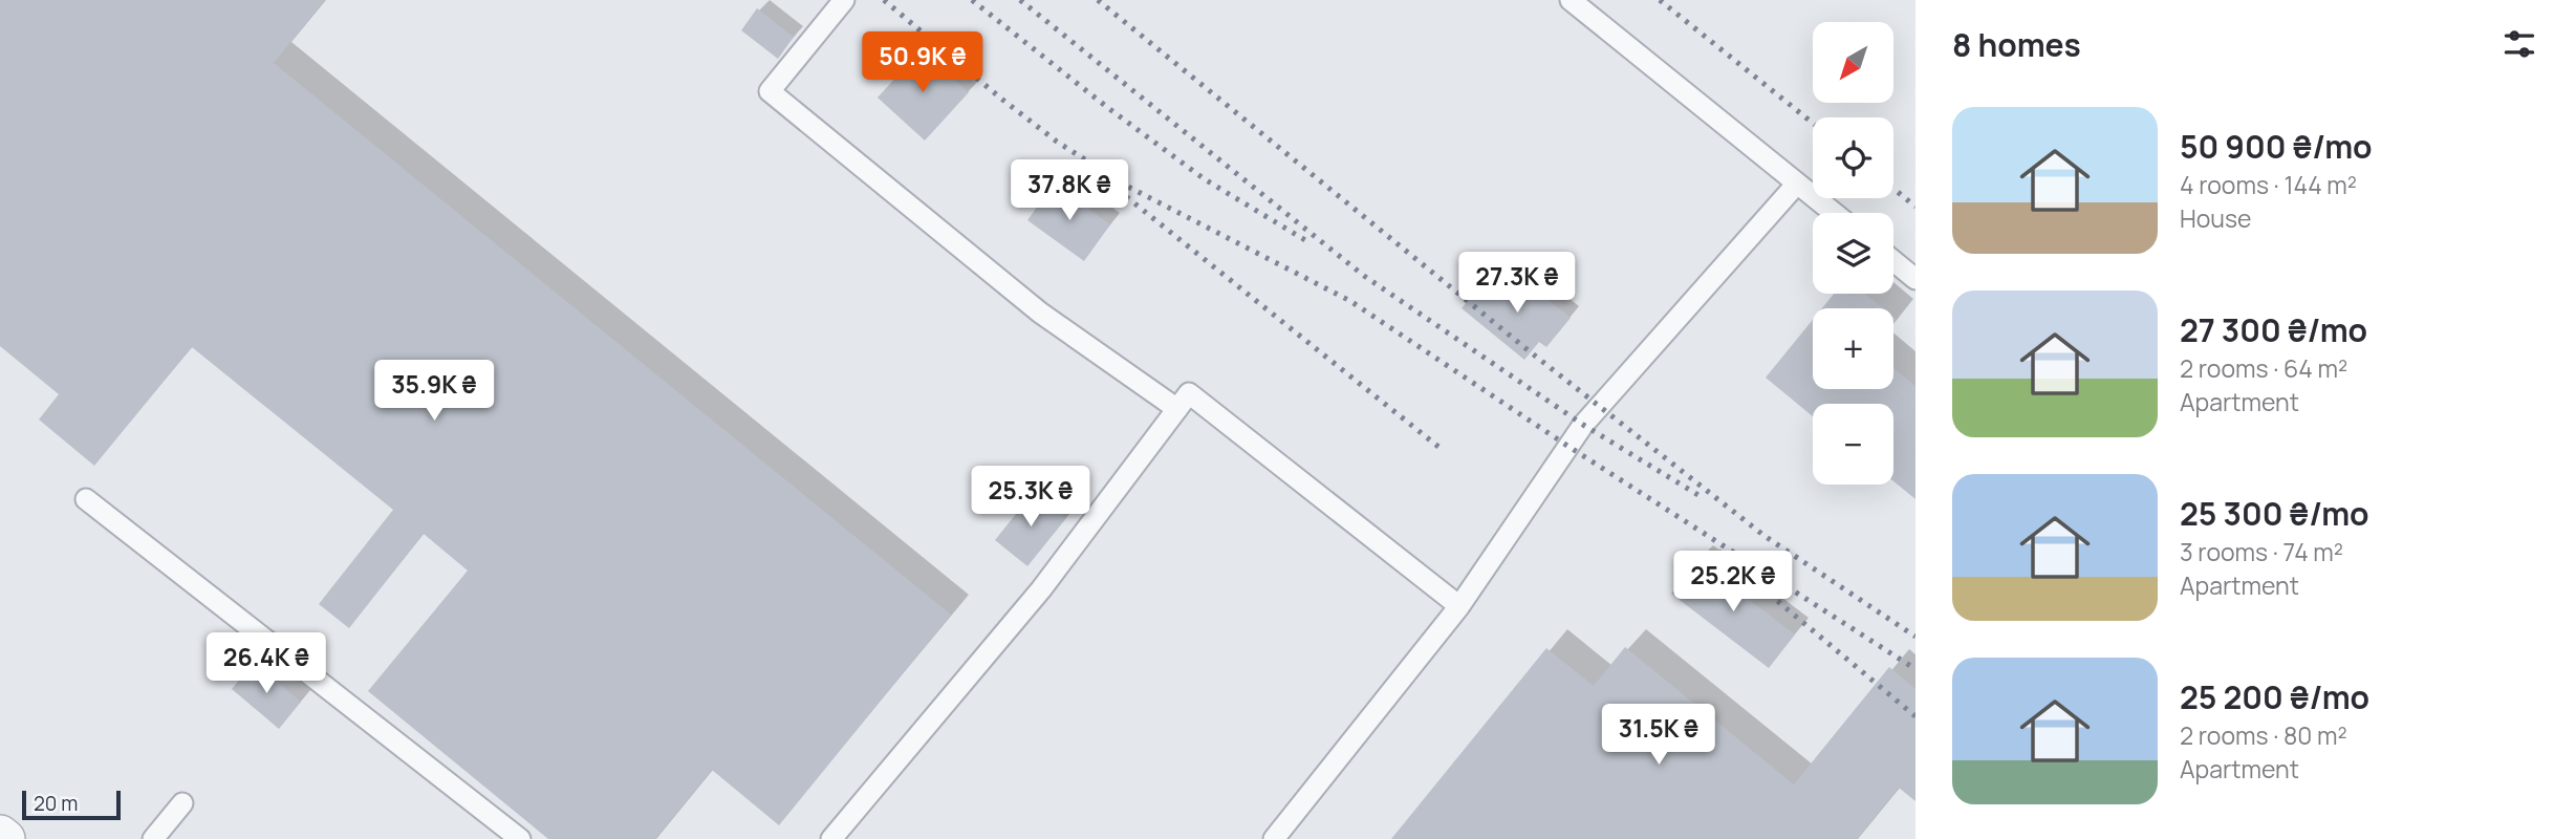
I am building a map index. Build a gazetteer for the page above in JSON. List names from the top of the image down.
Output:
{
  "scale_bar": "20 m",
  "north": "bottom left",
  "page": {
    "heading": "8 homes",
    "map_buttons": ["+", "−"],
    "price": [
      "50.9K ₴",
      "37.8K ₴",
      "27.3K ₴",
      "35.9K ₴",
      "25.3K ₴",
      "25.2K ₴",
      "26.4K ₴",
      "31.5K ₴"
    ],
    "list": [
      {
        "name": "50 900 ₴/mo",
        "note": "4 rooms · 144 m² · House"
      },
      {
        "name": "27 300 ₴/mo",
        "note": "2 rooms · 64 m² · Apartment"
      },
      {
        "name": "25 300 ₴/mo",
        "note": "3 rooms · 74 m² · Apartment"
      },
      {
        "name": "25 200 ₴/mo",
        "note": "2 rooms · 80 m² · Apartment"
      }
    ],
    "scale": "20 m"
  }
}
